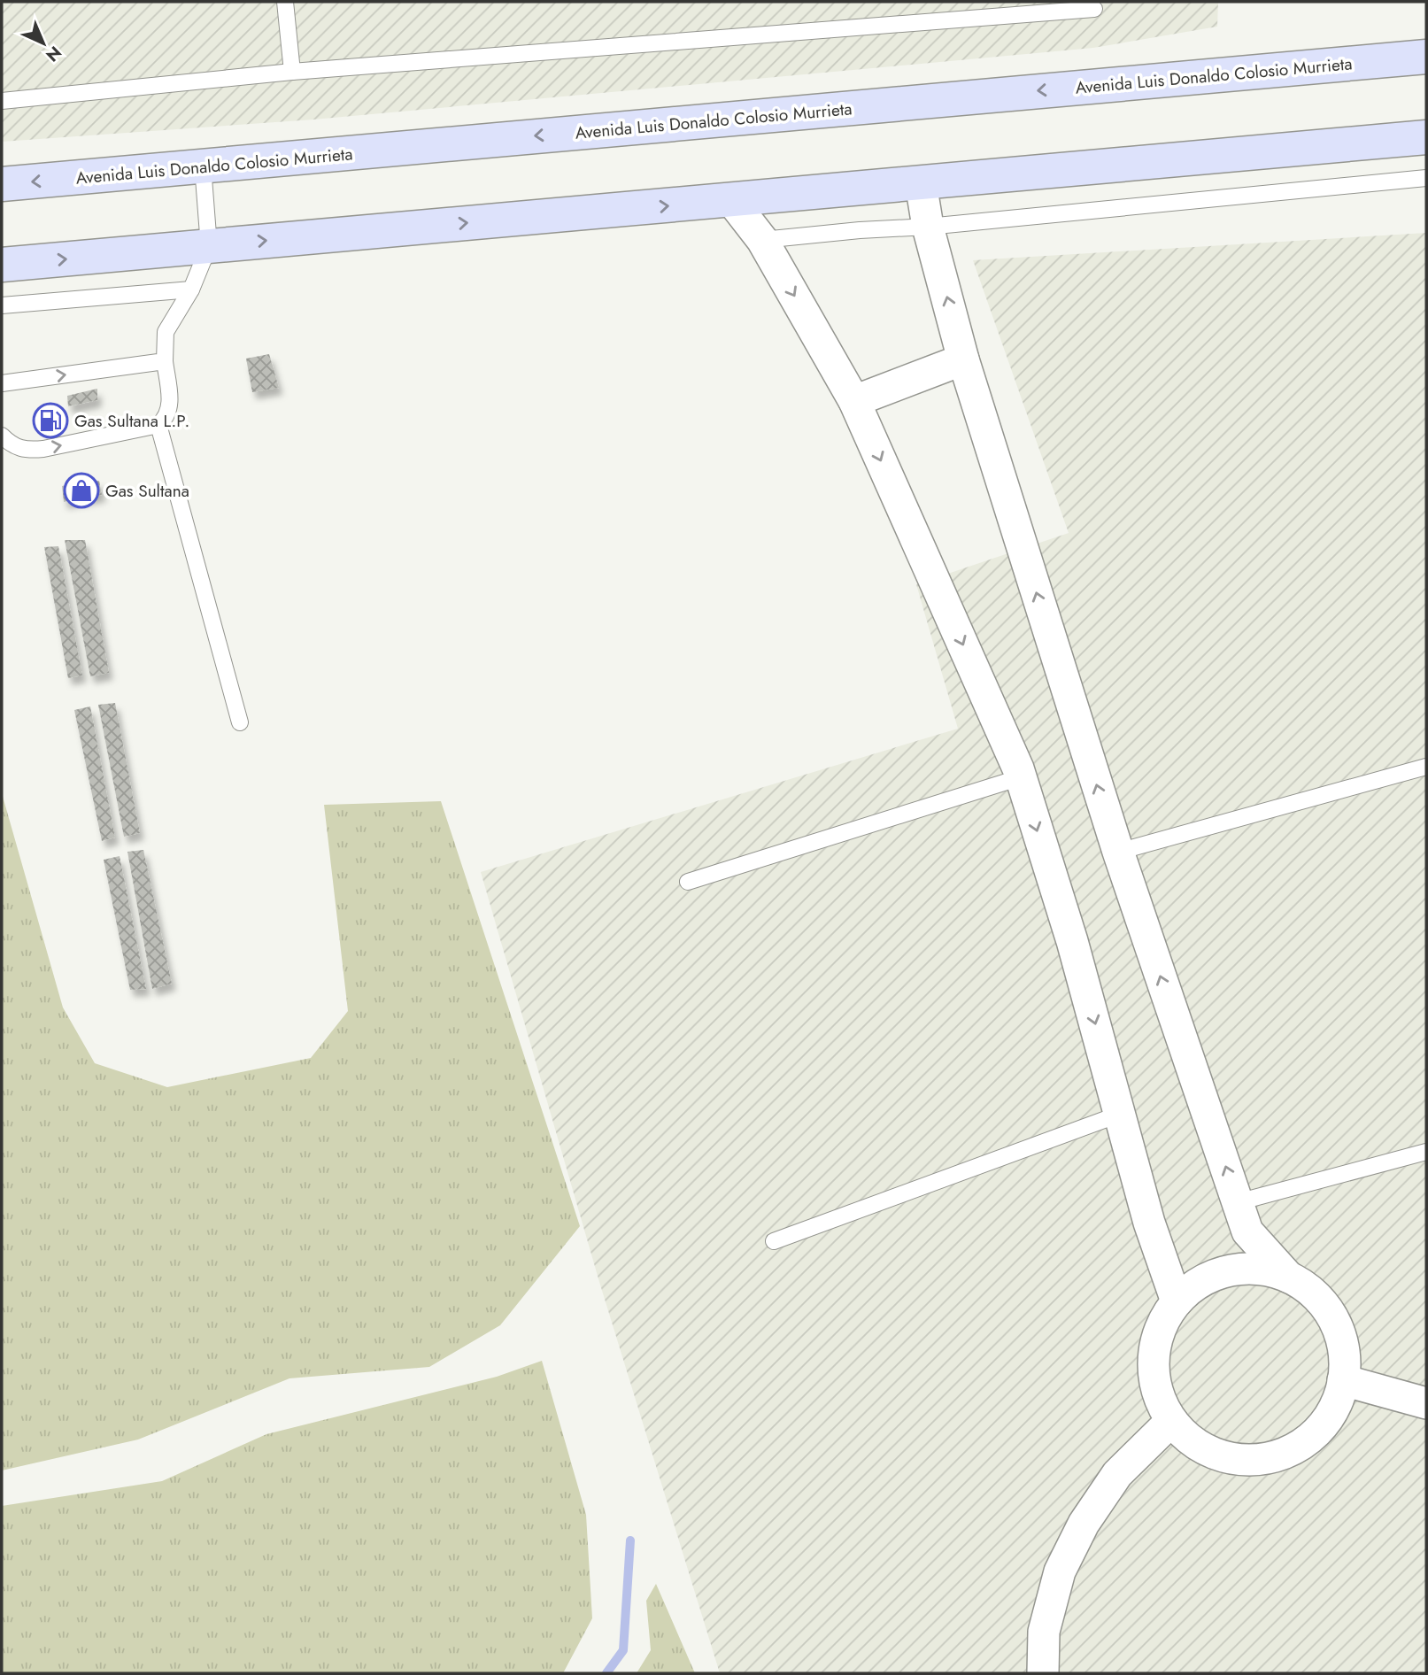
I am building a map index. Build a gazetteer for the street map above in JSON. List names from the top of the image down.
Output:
{
  "streets": {
    "main road": ["Avenida Luis Donaldo Colosio Murrieta"]
  },
  "places": {
    "fuel station": ["Gas Sultana L.P."],
    "shop": ["Gas Sultana"]
  },
  "north": "bottom right"
}
